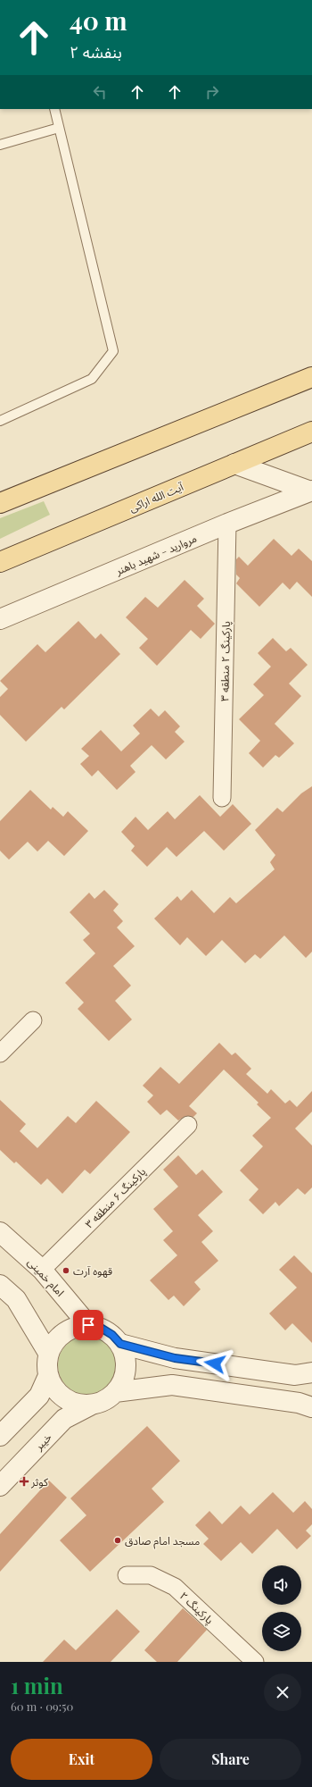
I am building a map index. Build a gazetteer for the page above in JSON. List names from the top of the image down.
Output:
{
  "streets": {
    "main road": ["آیت الله اراکی"],
    "street": [
      "مروارید - شهید باهنر",
      "پارکینگ ۲ منطقه ۳",
      "پارکینگ ۶ منطقه ۳",
      "امام خمینی",
      "خیبر",
      "پارکینگ ۲"
    ]
  },
  "crossings": [
    ["مروارید - شهید باهنر", "پارکینگ ۲ منطقه ۳"],
    ["پارکینگ ۶ منطقه ۳", "امام خمینی"],
    ["امام خمینی", "خیبر"]
  ],
  "places": {
    "other": ["قهوه آرت", "مسجد امام صادق"],
    "health": ["کوثر"]
  },
  "page": {
    "turn": ["40 m", "بنفشه ۲"],
    "heading": ["1 min", "60 m · 09:50"],
    "buttons": ["Exit", "Share"]
  }
}
